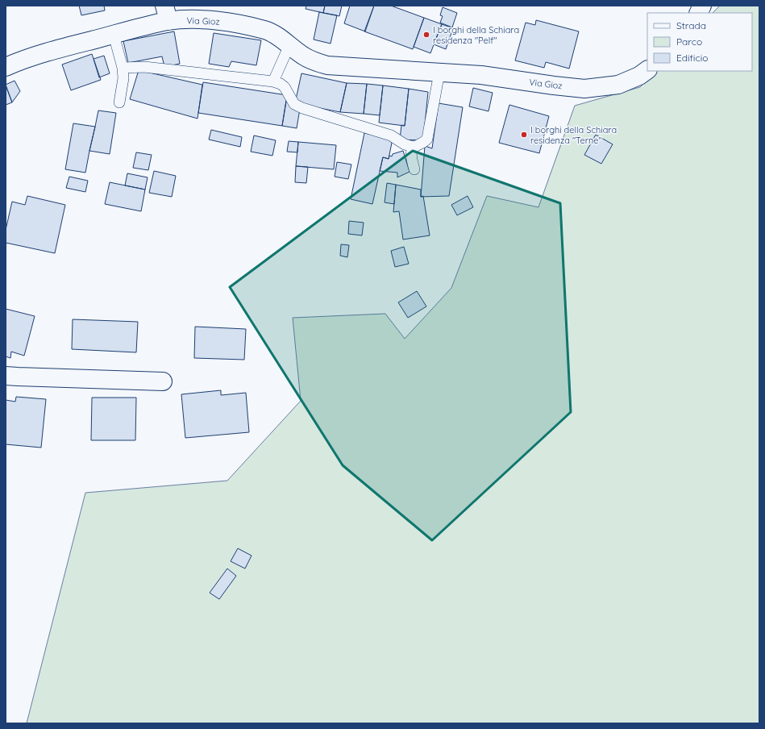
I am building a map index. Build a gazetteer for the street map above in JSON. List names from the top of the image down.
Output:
{
  "streets": {
    "street": ["Via Gioz"]
  },
  "places": ["I borghi della Schiara residenza \"Pelf\"", "I borghi della Schiara residenza \"Terne\""],
  "legend": ["Strada", "Parco", "Edificio"]
}
